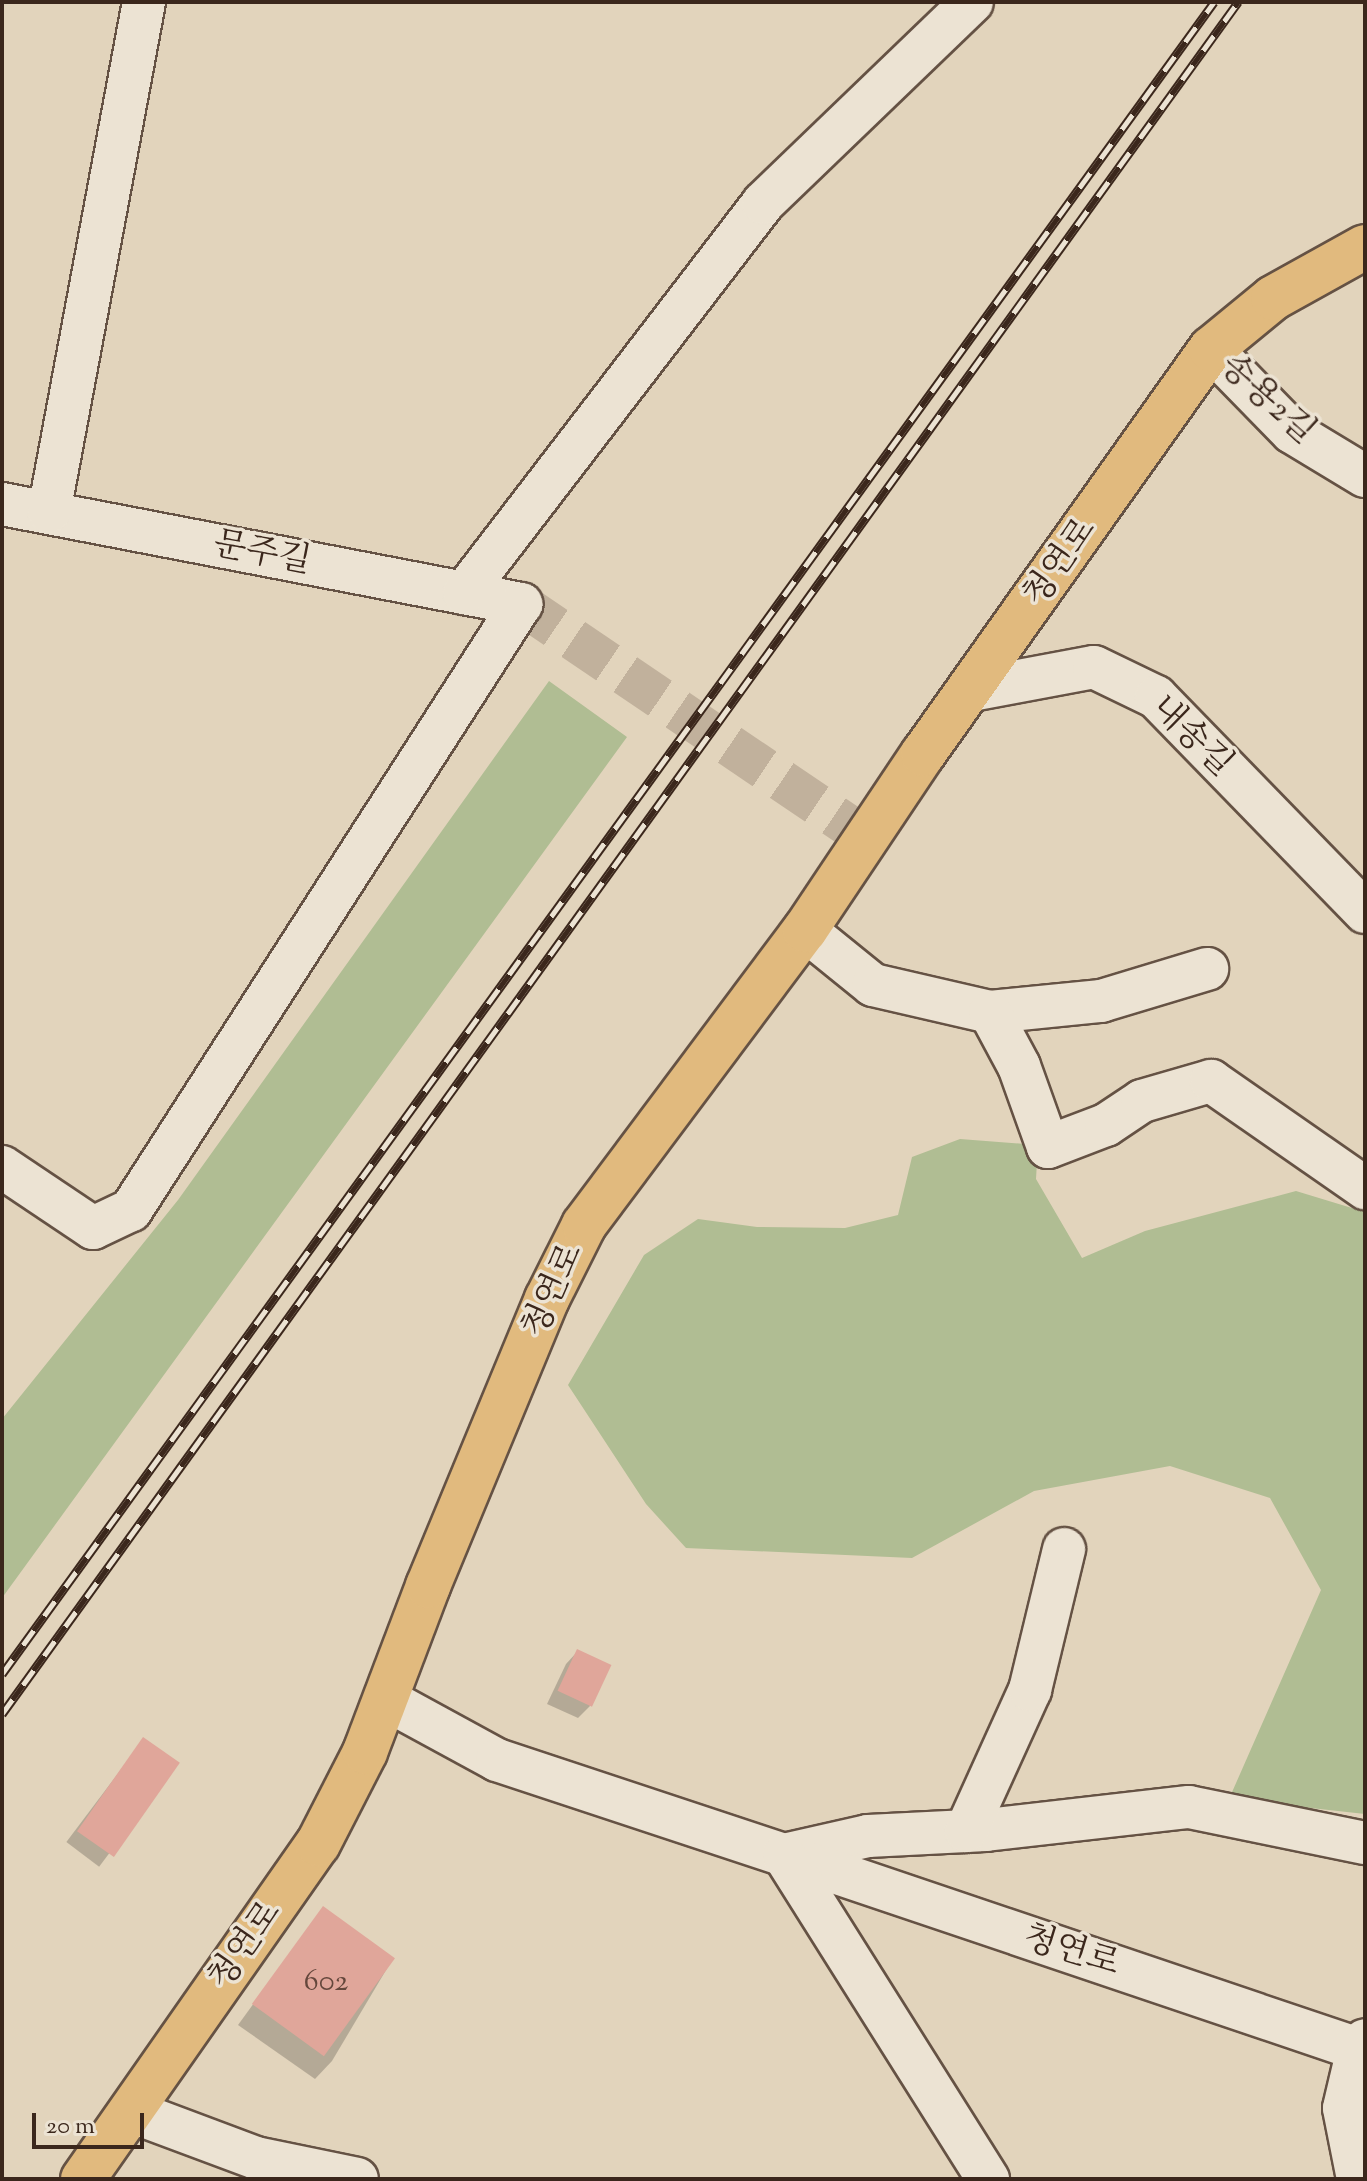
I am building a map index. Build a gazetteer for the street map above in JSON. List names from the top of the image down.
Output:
{
  "streets": {
    "main road": ["청연로"],
    "street": ["송용2길", "문주길", "내송길"]
  },
  "crossings": [
    ["송용2길", "청연로"],
    ["청연로", "내송길"]
  ],
  "house_numbers": ["602"],
  "scale_bar": "20 m"
}
